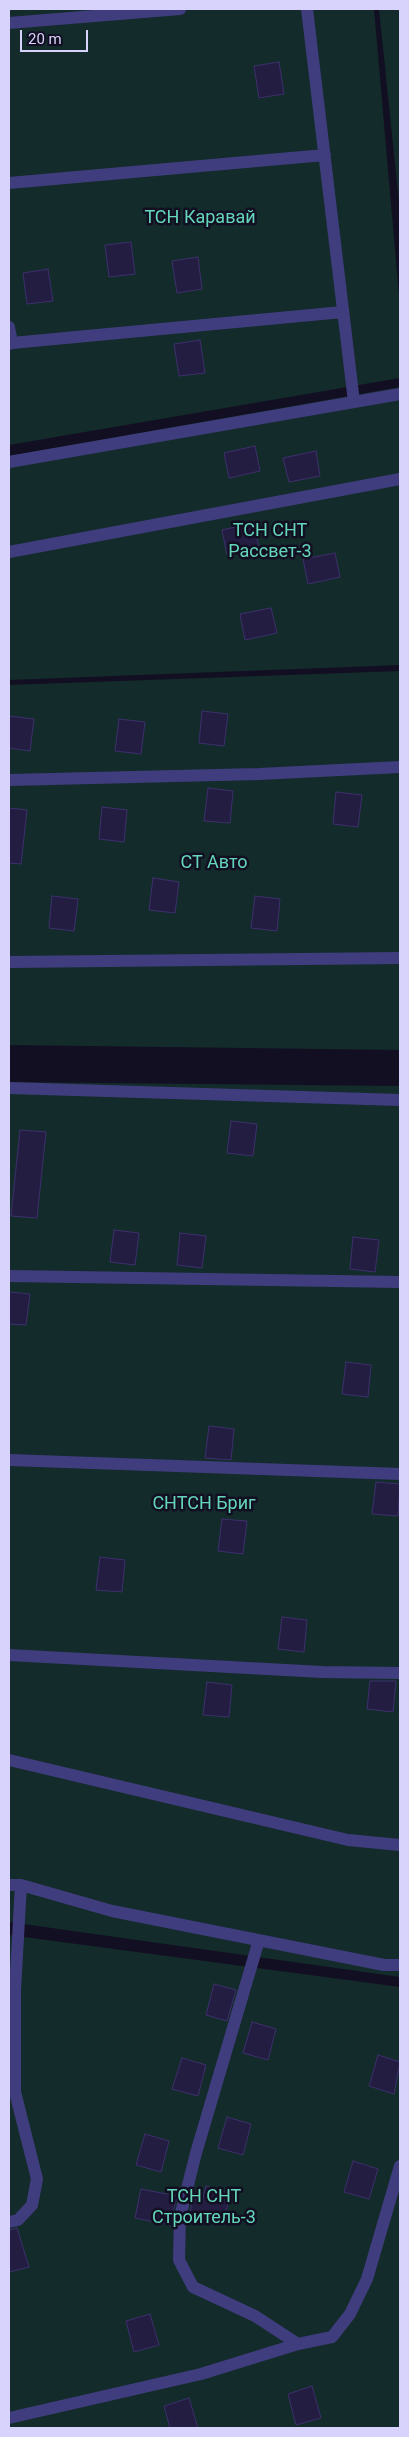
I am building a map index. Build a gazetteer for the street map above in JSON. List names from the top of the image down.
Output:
{
  "parks": [
    "ТСН Каравай",
    "ТСН СНТ Рассвет-3",
    "СТ Авто",
    "СНТСН Бриг",
    "ТСН СНТ Строитель-3"
  ],
  "scale_bar": "20 m"
}
